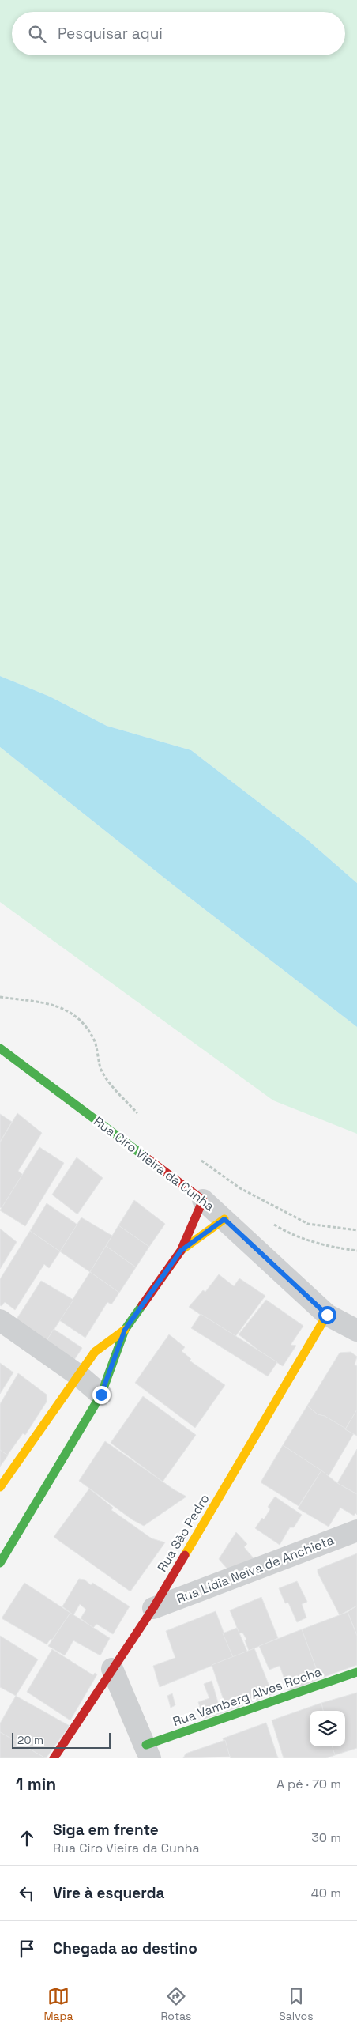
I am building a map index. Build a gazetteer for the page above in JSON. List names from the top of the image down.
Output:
{
  "streets": {
    "street": [
      "Rua Ciro Vieira da Cunha",
      "Rua São Pedro",
      "Rua Lídia Neiva de Anchieta",
      "Rua Vamberg Alves Rocha"
    ]
  },
  "crossings": [
    ["Rua Ciro Vieira da Cunha", "Rua São Pedro"],
    ["Rua São Pedro", "Rua Lídia Neiva de Anchieta"]
  ],
  "scale_bar": "20 m",
  "page": {
    "search": "Pesquisar aqui",
    "scale": "20 m",
    "heading": ["1 min", "A pé · 70 m"],
    "list": [
      ["Siga em frente", "Rua Ciro Vieira da Cunha", "30 m"],
      ["Vire à esquerda", "40 m"],
      "Chegada ao destino"
    ],
    "nav": ["Mapa", "Rotas", "Salvos"]
  }
}
